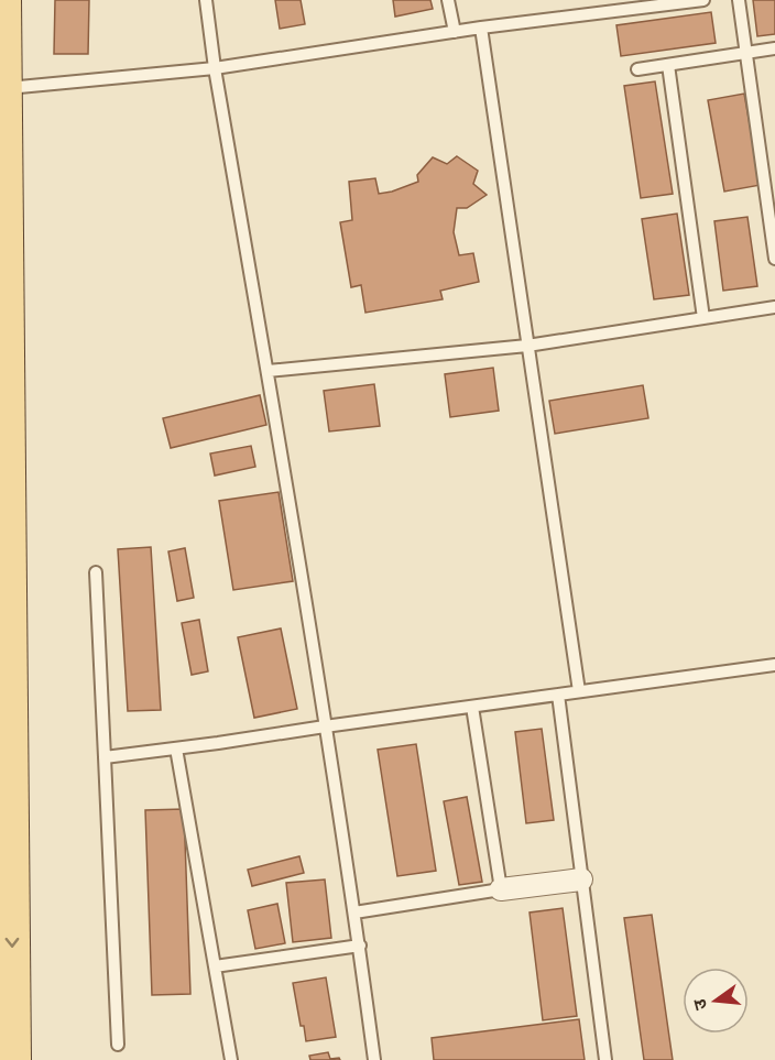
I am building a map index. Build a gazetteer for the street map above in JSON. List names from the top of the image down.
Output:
{
  "north": "left"
}
